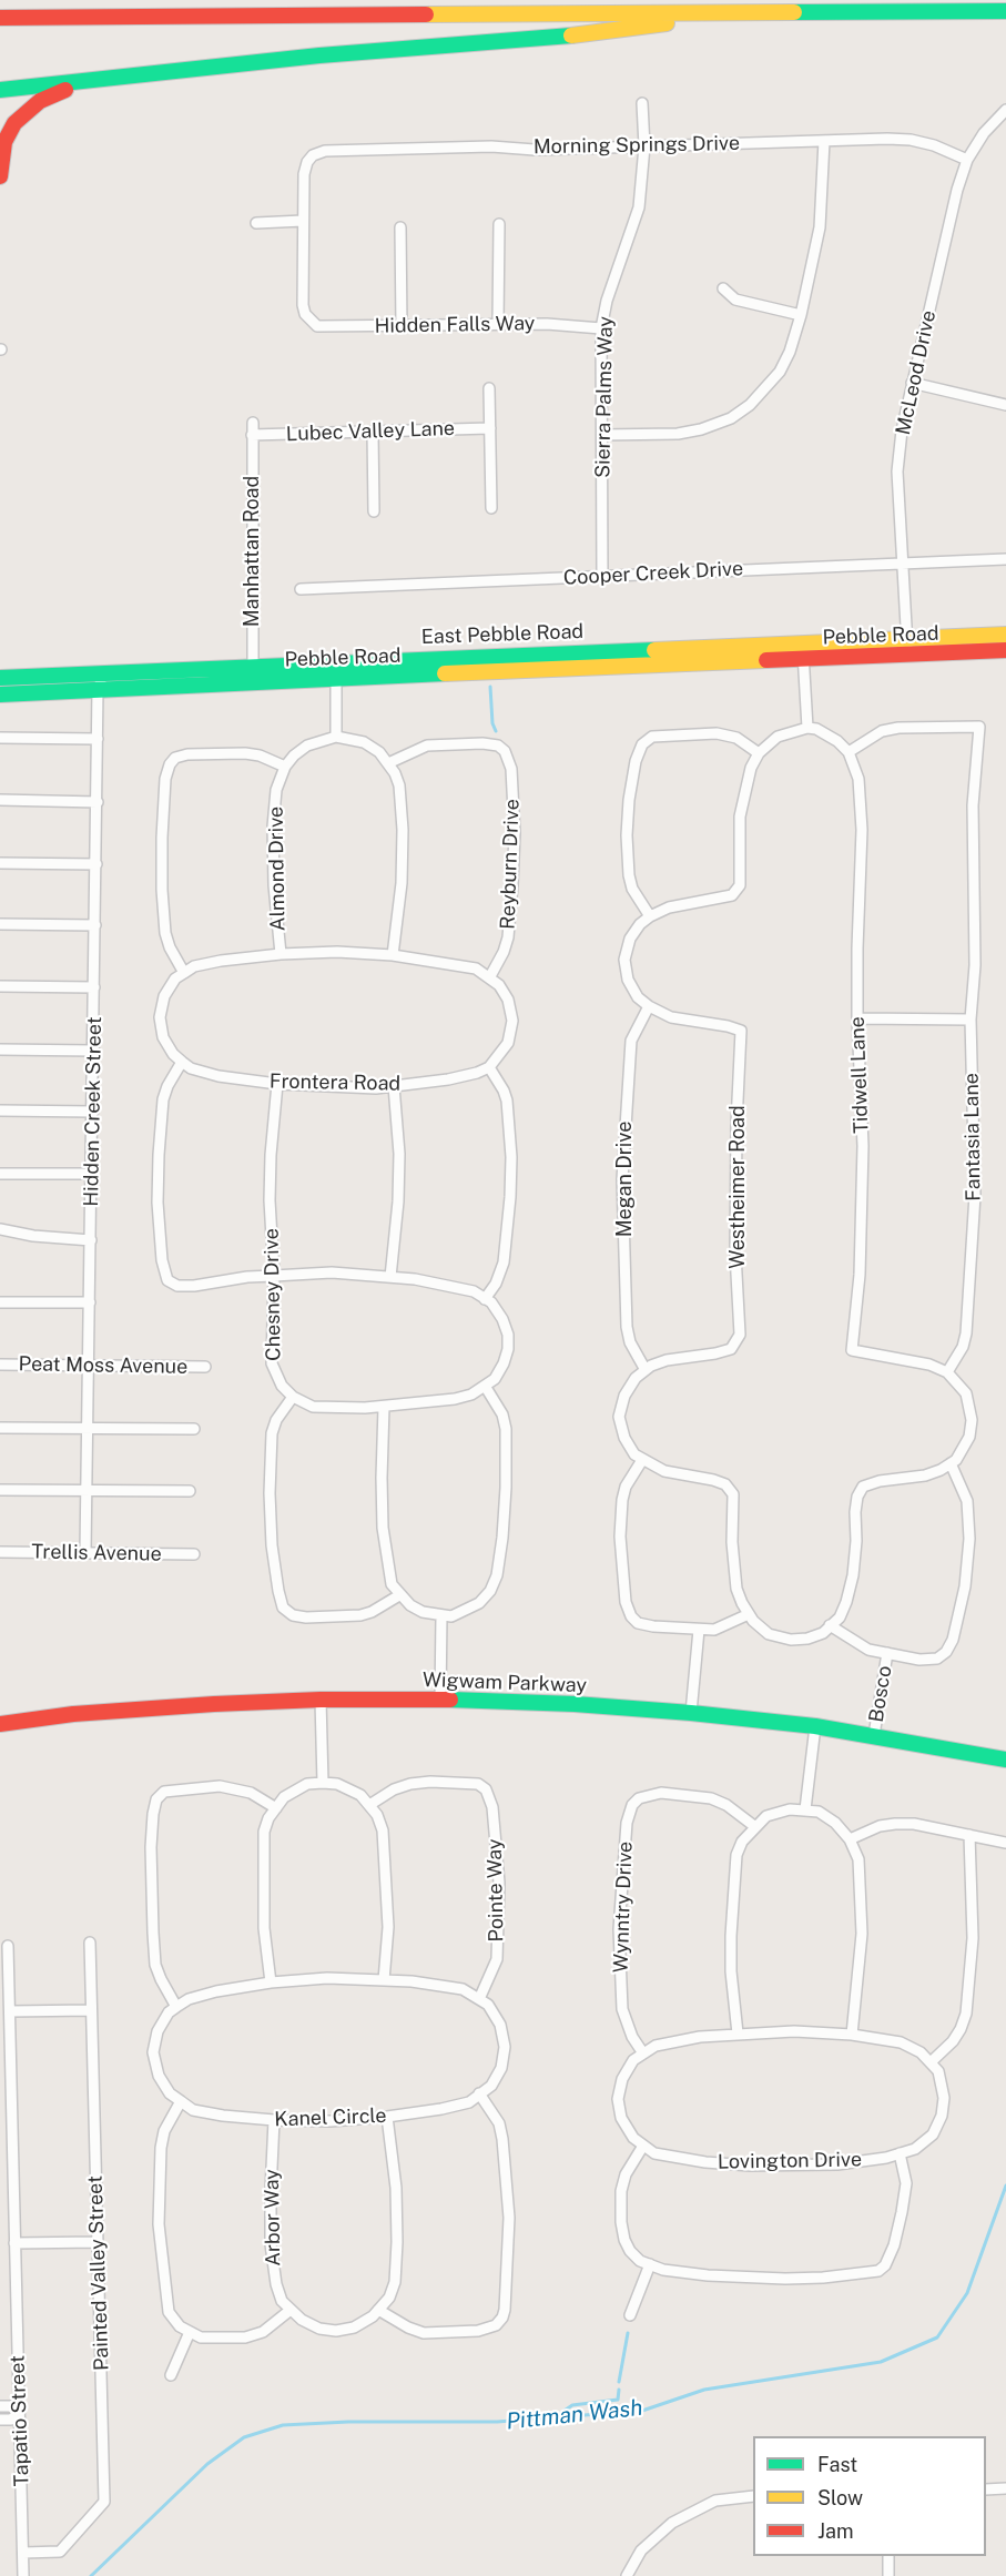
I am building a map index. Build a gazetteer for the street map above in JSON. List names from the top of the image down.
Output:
{
  "streets": {
    "main road": ["East Pebble Road", "Pebble Road", "Wigwam Parkway"],
    "street": [
      "Morning Springs Drive",
      "Hidden Falls Way",
      "McLeod Drive",
      "Sierra Palms Way",
      "Lubec Valley Lane",
      "Manhattan Road",
      "Cooper Creek Drive",
      "Reyburn Drive",
      "Almond Drive",
      "Tidwell Lane",
      "Frontera Road",
      "Hidden Creek Street",
      "Fantasia Lane",
      "Megan Drive",
      "Westheimer Road",
      "Chesney Drive",
      "Peat Moss Avenue",
      "Trellis Avenue",
      "Bosco",
      "Pointe Way",
      "Wynntry Drive",
      "Kanel Circle",
      "Lovington Drive",
      "Arbor Way",
      "Painted Valley Street",
      "Tapatio Street"
    ]
  },
  "crossings": [
    ["Morning Springs Drive", "Hidden Falls Way"],
    ["Morning Springs Drive", "McLeod Drive"],
    ["Morning Springs Drive", "Sierra Palms Way"],
    ["Hidden Falls Way", "Sierra Palms Way"],
    ["McLeod Drive", "Cooper Creek Drive"],
    ["McLeod Drive", "East Pebble Road"],
    ["McLeod Drive", "Pebble Road"],
    ["Sierra Palms Way", "Cooper Creek Drive"],
    ["Lubec Valley Lane", "Manhattan Road"],
    ["Manhattan Road", "East Pebble Road"],
    ["Manhattan Road", "Pebble Road"],
    ["East Pebble Road", "Pebble Road"],
    ["East Pebble Road", "Hidden Creek Street"],
    ["Pebble Road", "Hidden Creek Street"],
    ["Tidwell Lane", "Fantasia Lane"],
    ["Frontera Road", "Chesney Drive"],
    ["Hidden Creek Street", "Peat Moss Avenue"],
    ["Hidden Creek Street", "Trellis Avenue"],
    ["Megan Drive", "Westheimer Road"],
    ["Wigwam Parkway", "Bosco"],
    ["Kanel Circle", "Arbor Way"],
    ["Painted Valley Street", "Tapatio Street"]
  ],
  "water": ["Pittman Wash"],
  "legend": ["Fast", "Slow", "Jam"]
}
